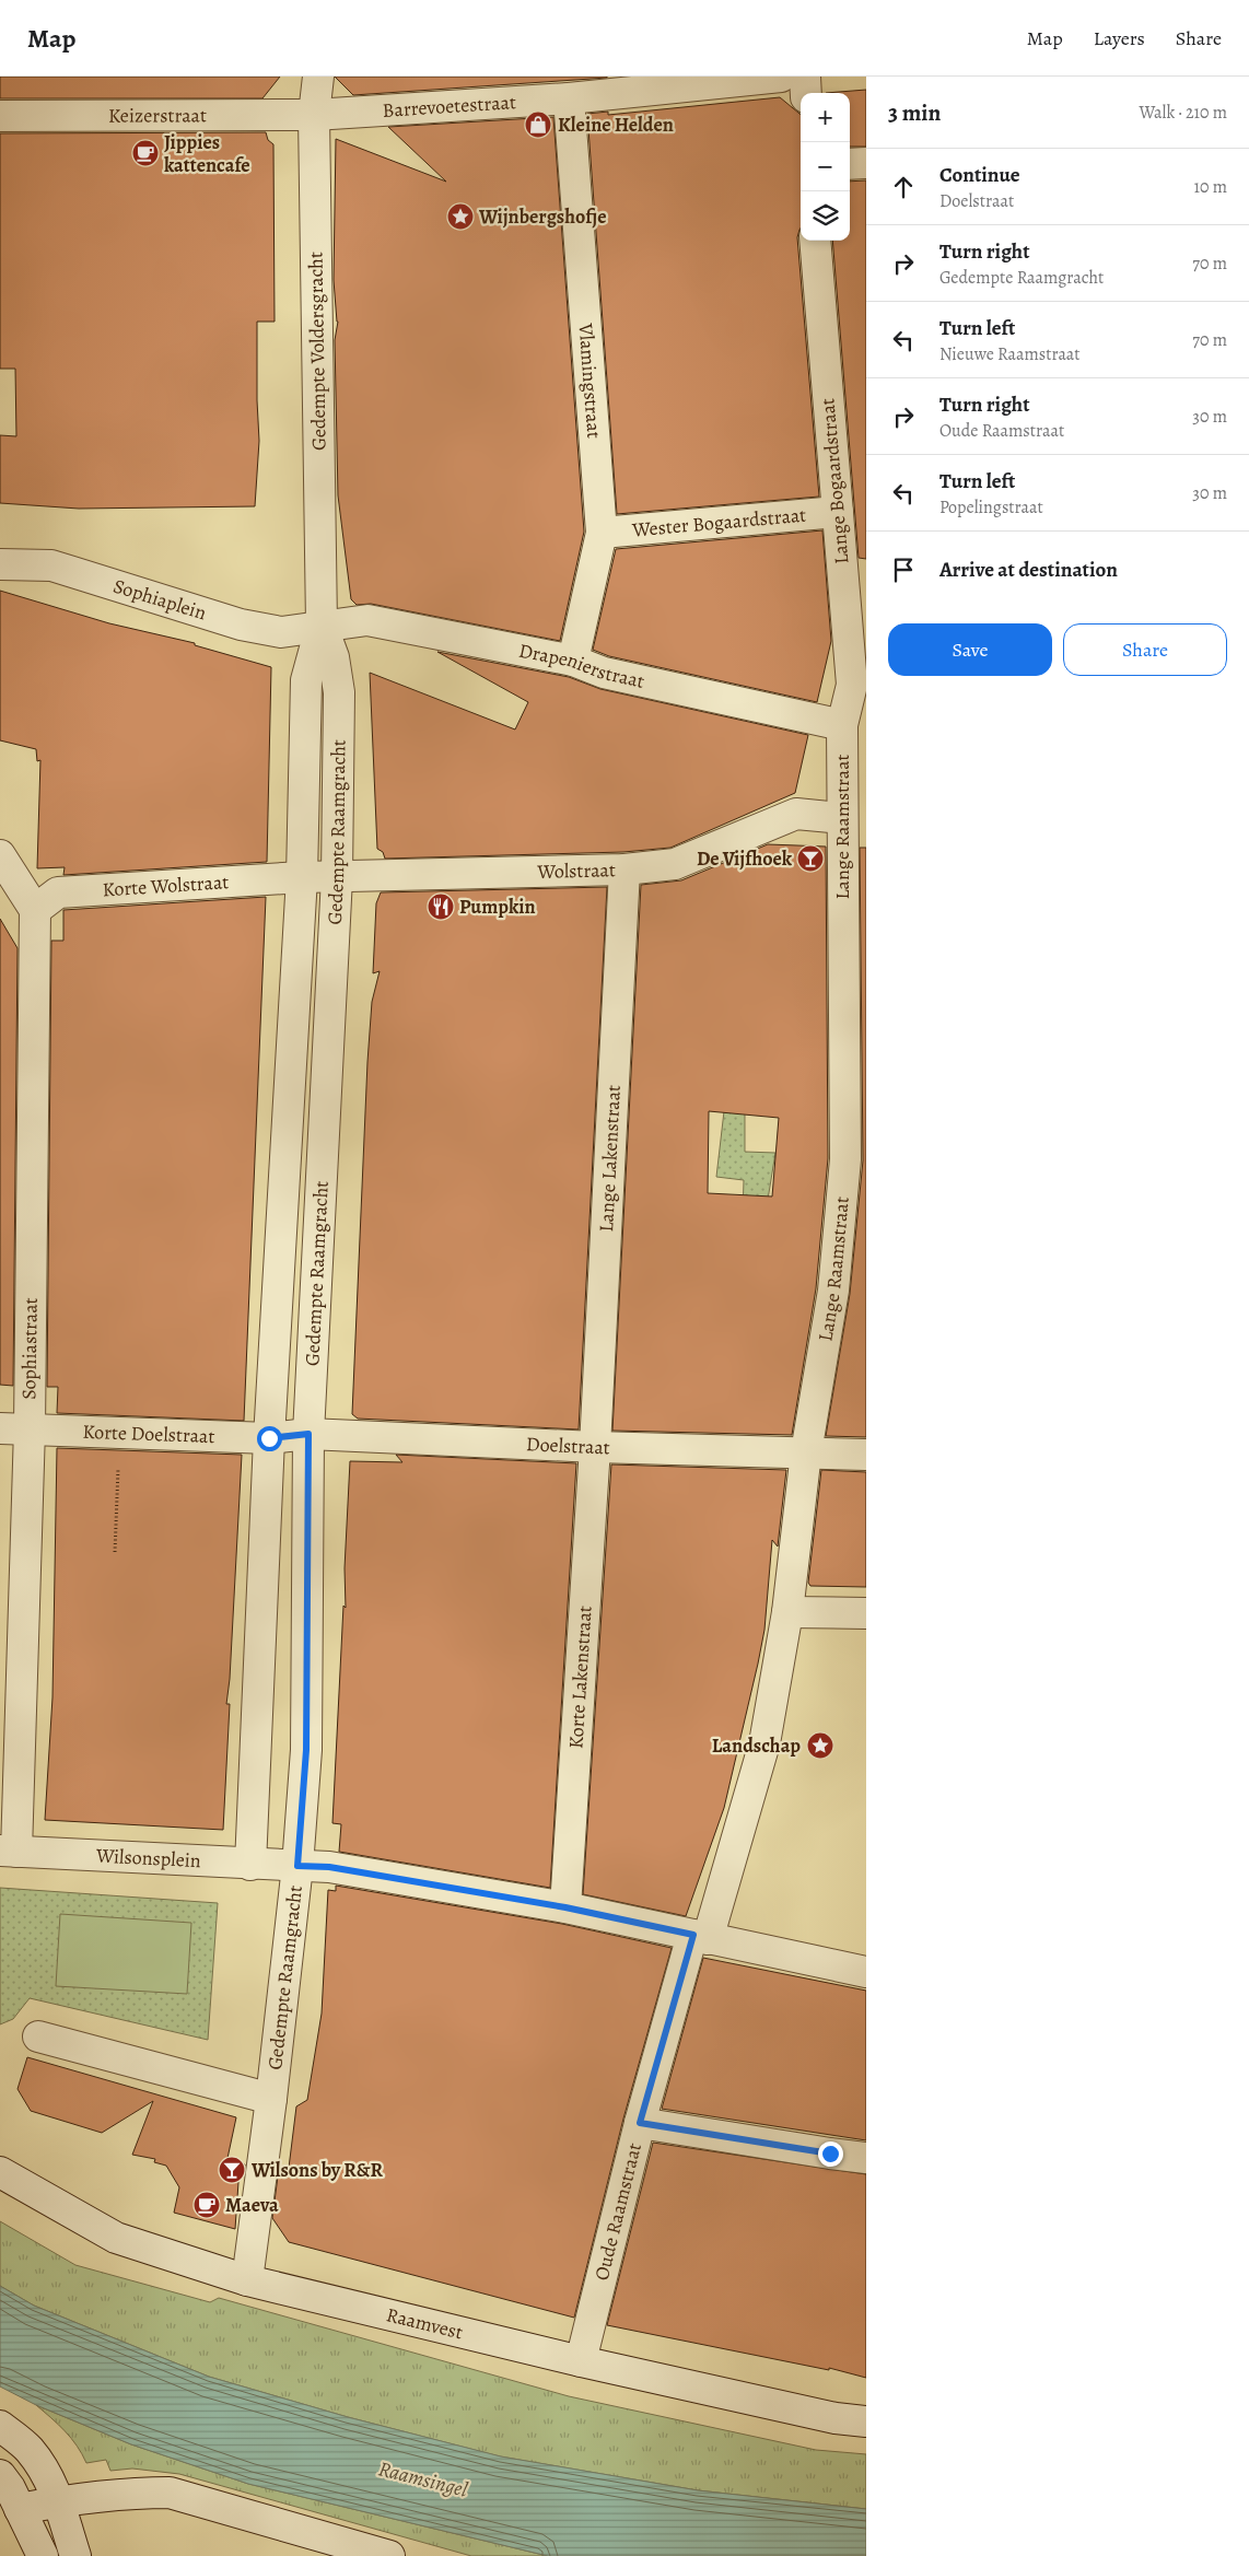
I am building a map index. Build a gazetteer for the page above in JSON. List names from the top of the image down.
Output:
{
  "streets": {
    "street": [
      "Barrevoetestraat",
      "Keizerstraat",
      "Gedempte Voldersgracht",
      "Vlamingstraat",
      "Lange Bogaardstraat",
      "Wester Bogaardstraat",
      "Sophiaplein",
      "Drapenierstraat",
      "Lange Raamstraat",
      "Gedempte Raamgracht",
      "Wolstraat",
      "Korte Wolstraat",
      "Lange Lakenstraat",
      "Sophiastraat",
      "Korte Doelstraat",
      "Doelstraat",
      "Korte Lakenstraat",
      "Wilsonsplein",
      "Oude Raamstraat",
      "Raamvest"
    ]
  },
  "crossings": [
    ["Barrevoetestraat", "Keizerstraat"],
    ["Barrevoetestraat", "Gedempte Voldersgracht"],
    ["Barrevoetestraat", "Vlamingstraat"],
    ["Keizerstraat", "Gedempte Voldersgracht"],
    ["Gedempte Voldersgracht", "Sophiaplein"],
    ["Gedempte Voldersgracht", "Drapenierstraat"],
    ["Gedempte Voldersgracht", "Gedempte Raamgracht"],
    ["Vlamingstraat", "Wester Bogaardstraat"],
    ["Vlamingstraat", "Drapenierstraat"],
    ["Lange Bogaardstraat", "Wester Bogaardstraat"],
    ["Lange Bogaardstraat", "Drapenierstraat"],
    ["Lange Bogaardstraat", "Lange Raamstraat"],
    ["Sophiaplein", "Drapenierstraat"],
    ["Sophiaplein", "Gedempte Raamgracht"],
    ["Drapenierstraat", "Lange Raamstraat"],
    ["Drapenierstraat", "Gedempte Raamgracht"],
    ["Lange Raamstraat", "Wolstraat"],
    ["Lange Raamstraat", "Doelstraat"],
    ["Lange Raamstraat", "Oude Raamstraat"],
    ["Gedempte Raamgracht", "Wolstraat"],
    ["Gedempte Raamgracht", "Korte Wolstraat"],
    ["Gedempte Raamgracht", "Korte Doelstraat"],
    ["Gedempte Raamgracht", "Doelstraat"],
    ["Gedempte Raamgracht", "Wilsonsplein"],
    ["Gedempte Raamgracht", "Raamvest"],
    ["Wolstraat", "Korte Wolstraat"],
    ["Wolstraat", "Lange Lakenstraat"],
    ["Korte Wolstraat", "Sophiastraat"],
    ["Lange Lakenstraat", "Doelstraat"],
    ["Lange Lakenstraat", "Korte Lakenstraat"],
    ["Sophiastraat", "Korte Doelstraat"],
    ["Sophiastraat", "Wilsonsplein"],
    ["Korte Doelstraat", "Doelstraat"],
    ["Doelstraat", "Korte Lakenstraat"],
    ["Korte Lakenstraat", "Wilsonsplein"],
    ["Wilsonsplein", "Oude Raamstraat"],
    ["Oude Raamstraat", "Raamvest"]
  ],
  "water": ["Raamsingel"],
  "places": {
    "shop": ["Kleine Helden"],
    "cafe": ["Jippies kattencafe", "Maeva"],
    "place": ["Wijnbergshofje", "Landschap"],
    "bar": ["De Vijfhoek", "Wilsons by R&R"],
    "restaurant": ["Pumpkin"]
  },
  "page": {
    "header": "Map",
    "nav": ["Map", "Layers", "Share"],
    "heading": ["3 min", "Walk · 210 m"],
    "map_buttons": ["+", "−"],
    "list": [
      ["Continue", "Doelstraat", "10 m"],
      ["Turn right", "Gedempte Raamgracht", "70 m"],
      ["Turn left", "Nieuwe Raamstraat", "70 m"],
      ["Turn right", "Oude Raamstraat", "30 m"],
      ["Turn left", "Popelingstraat", "30 m"],
      "Arrive at destination"
    ],
    "buttons": ["Save", "Share"]
  }
}
